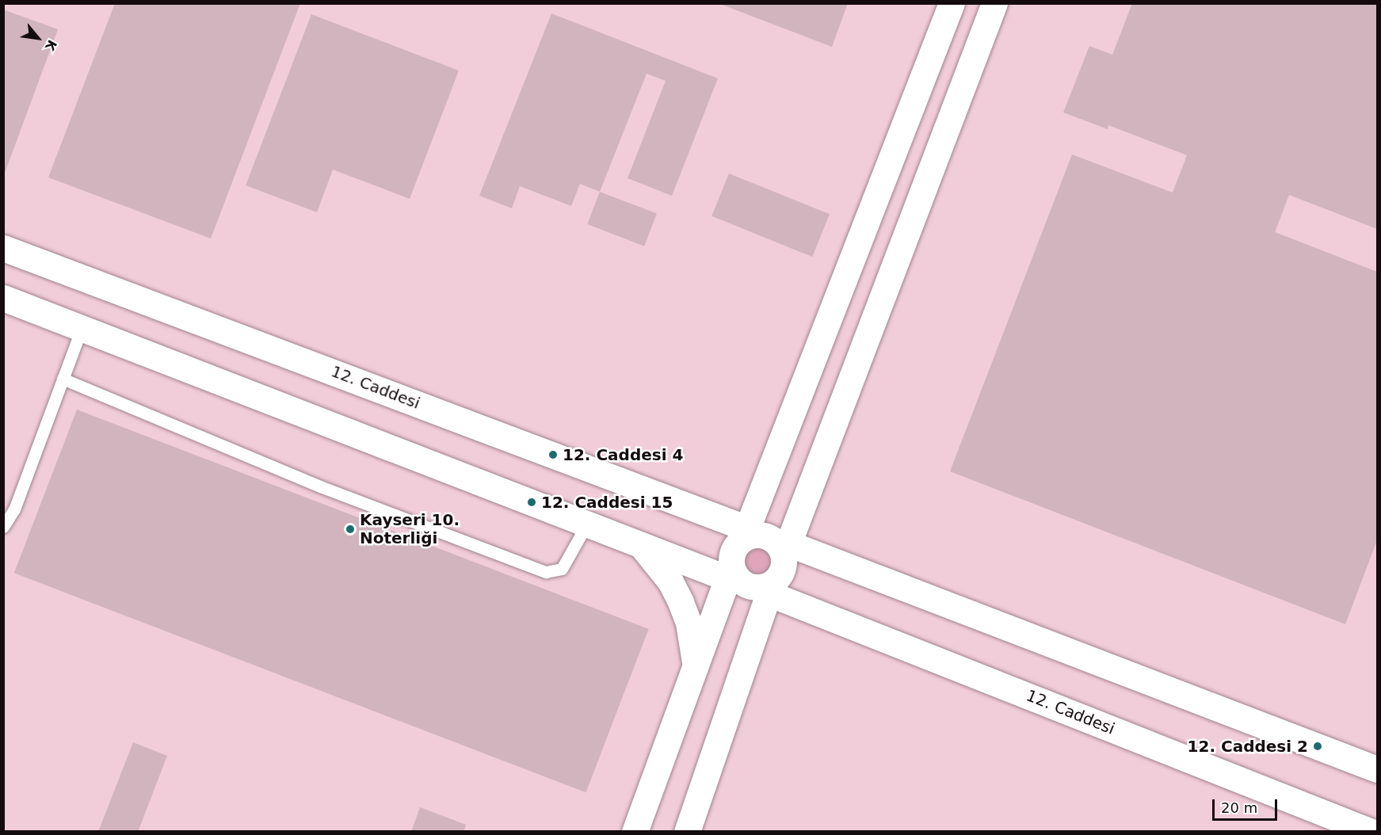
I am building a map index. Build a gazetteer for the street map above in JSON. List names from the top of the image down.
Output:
{
  "streets": {
    "street": ["12. Caddesi"]
  },
  "places": [
    "12. Caddesi 4",
    "12. Caddesi 15",
    "Kayseri 10. Noterliği",
    "12. Caddesi 2"
  ],
  "scale_bar": "20 m",
  "north": "bottom right"
}
